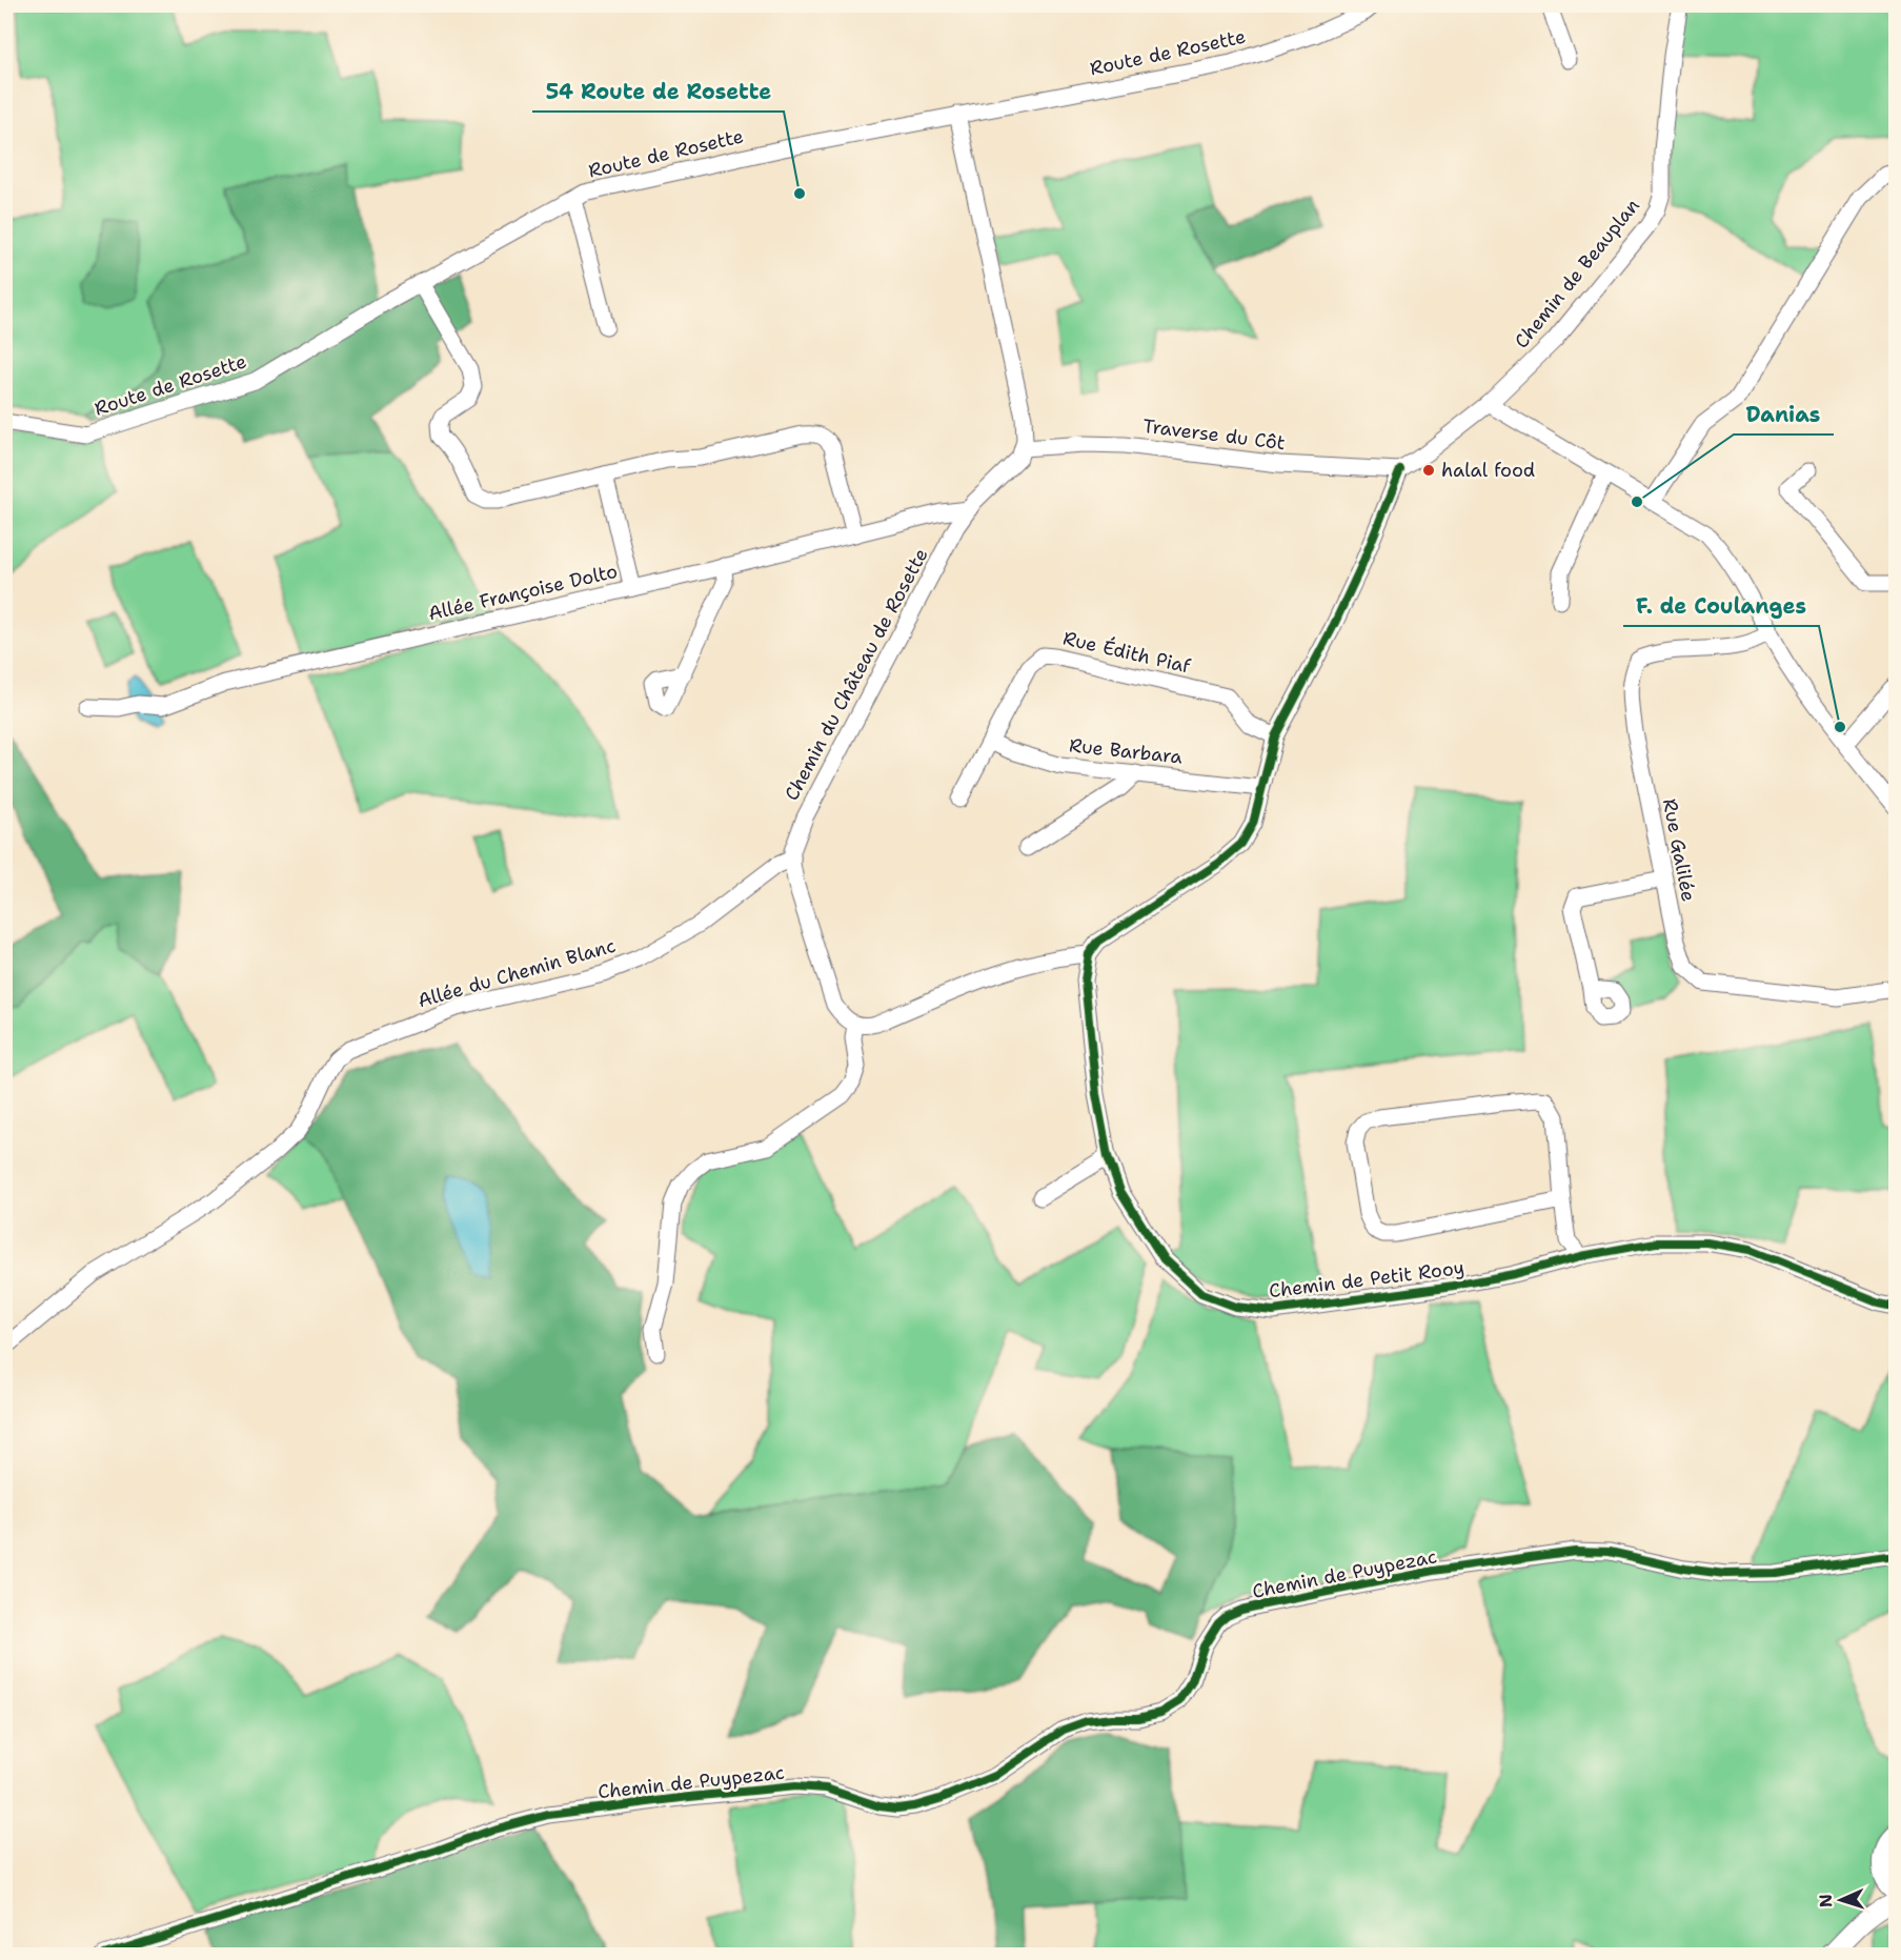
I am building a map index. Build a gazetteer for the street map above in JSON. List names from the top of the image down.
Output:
{
  "streets": {
    "street": [
      "Route de Rosette",
      "Chemin de Beauplan",
      "Traverse du Côt",
      "Allée Françoise Dolto",
      "Rue Édith Piaf",
      "Chemin du Château de Rosette",
      "Rue Barbara",
      "Rue Galilée",
      "Allée du Chemin Blanc",
      "Chemin de Petit Rooy",
      "Chemin de Puypezac"
    ]
  },
  "crossings": [
    ["Chemin de Beauplan", "Traverse du Côt"],
    ["Traverse du Côt", "Chemin du Château de Rosette"],
    ["Allée Françoise Dolto", "Chemin du Château de Rosette"],
    ["Rue Édith Piaf", "Rue Barbara"],
    ["Chemin du Château de Rosette", "Allée du Chemin Blanc"]
  ],
  "places": [
    "54 Route de Rosette",
    "halal food",
    "Danias",
    "F. de Coulanges"
  ],
  "north": "left"
}
